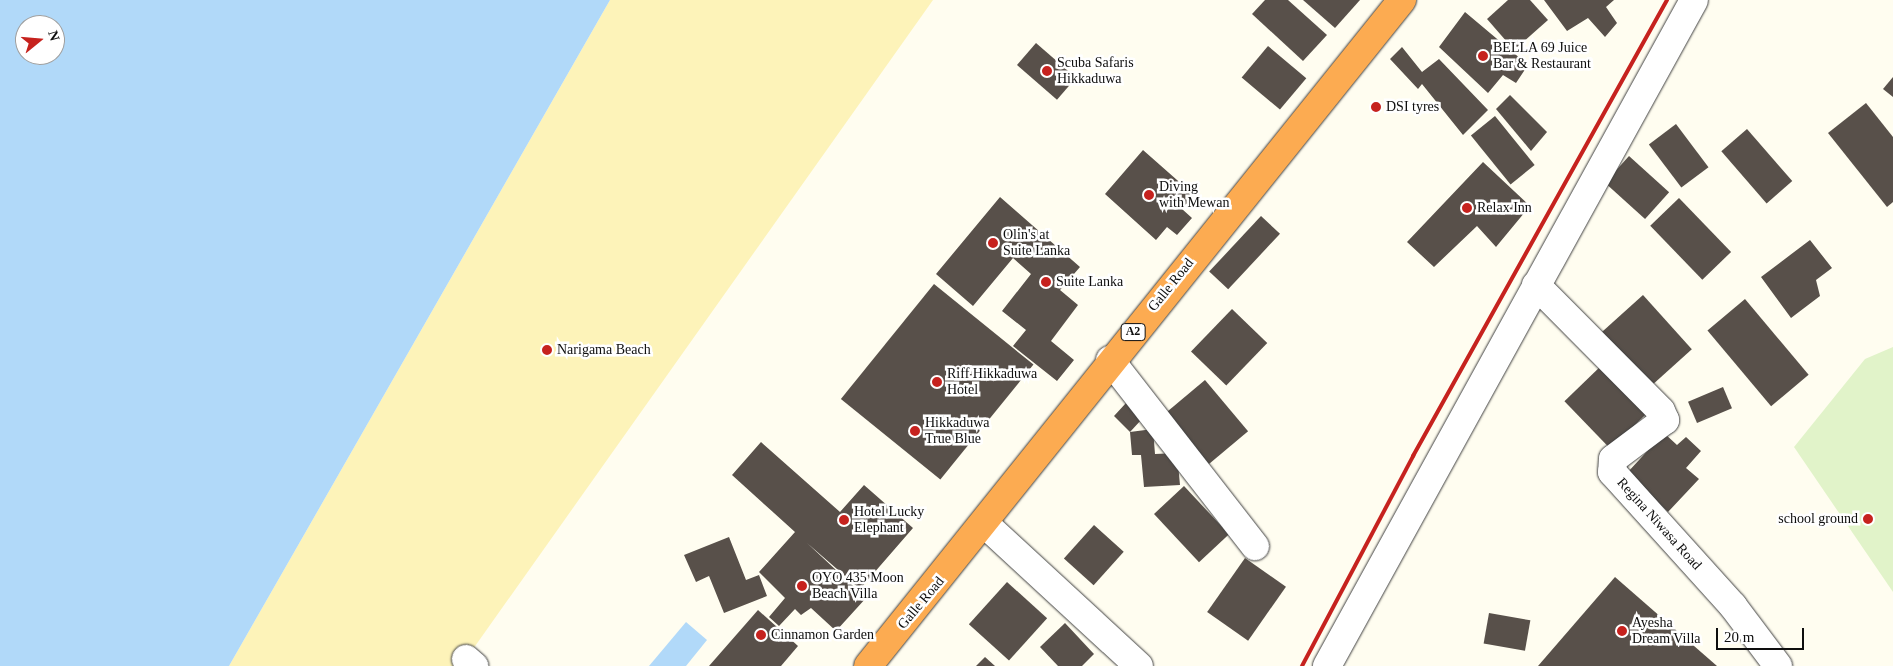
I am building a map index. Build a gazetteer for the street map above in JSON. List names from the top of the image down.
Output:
{
  "streets": {
    "highway": ["Galle Road", "A2"],
    "street": ["Regina Niwasa Road"]
  },
  "places": [
    "BELLA 69 Juice Bar & Restaurant",
    "Scuba Safaris Hikkaduwa",
    "DSI tyres",
    "Diving with Mewan",
    "Relax Inn",
    "Olin's at Suite Lanka",
    "Suite Lanka",
    "Narigama Beach",
    "Riff Hikkaduwa Hotel",
    "Hikkaduwa True Blue",
    "school ground",
    "Hotel Lucky Elephant",
    "OYO 435 Moon Beach Villa",
    "Ayesha Dream Villa",
    "Cinnamon Garden"
  ],
  "scale_bar": "20 m",
  "north": "right"
}
